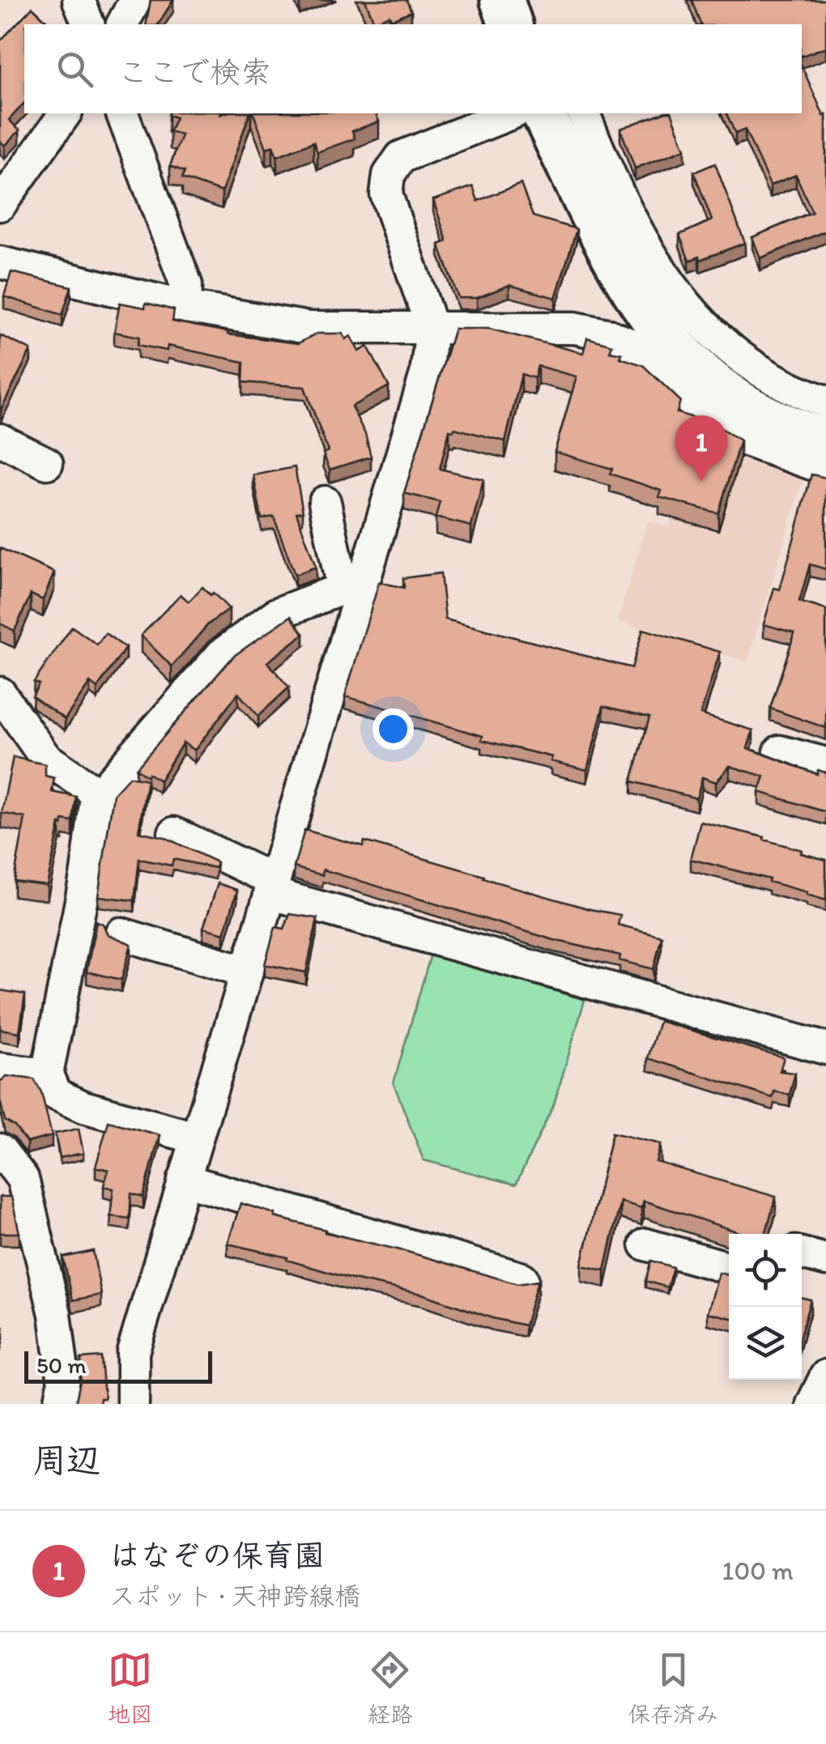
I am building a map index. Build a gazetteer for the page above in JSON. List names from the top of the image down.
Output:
{
  "scale_bar": "50 m",
  "page": {
    "search": "ここで検索",
    "pins": "1",
    "scale": "50 m",
    "heading": "周辺",
    "list": [
      {
        "mark": "1",
        "name": "はなぞの保育園",
        "note": "スポット · 天神跨線橋",
        "value": "100 m"
      }
    ],
    "nav": ["地図", "経路", "保存済み"]
  }
}
